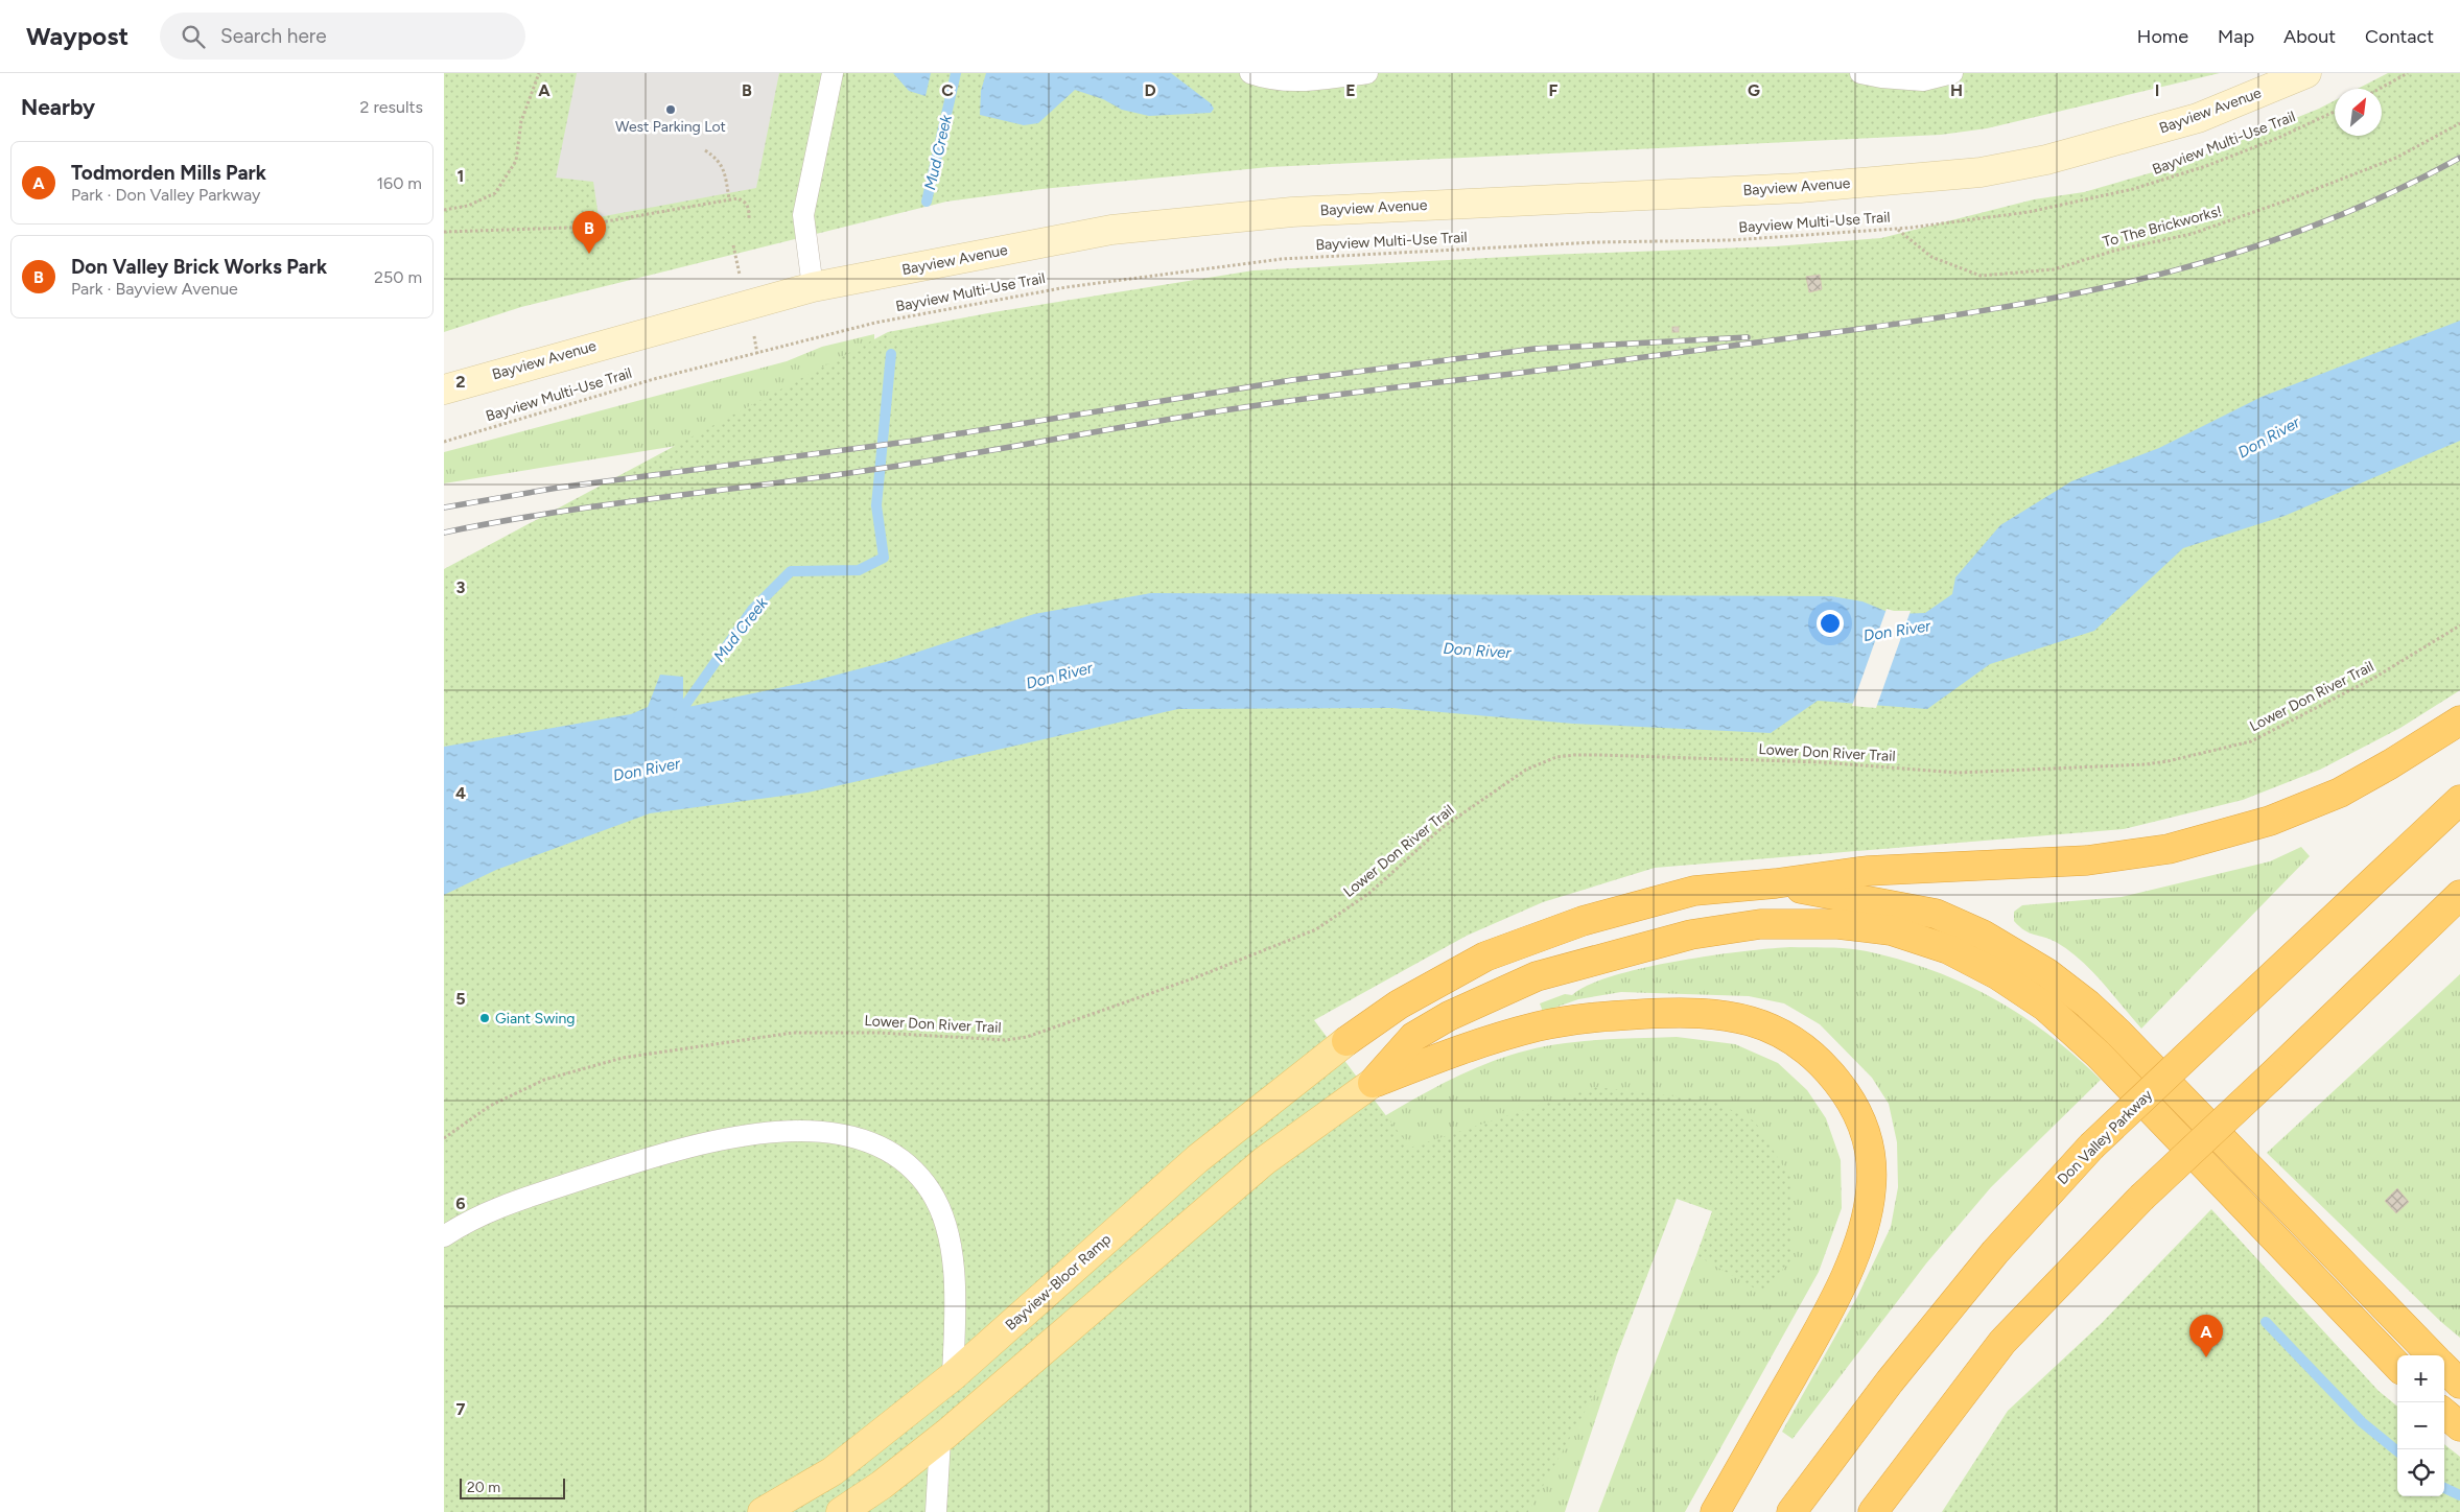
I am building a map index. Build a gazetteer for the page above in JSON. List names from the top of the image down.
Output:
{
  "streets": {
    "highway": ["Don Valley Parkway"],
    "main road": ["Bayview Avenue", "Bayview-Bloor Ramp"],
    "path": ["Bayview Multi-Use Trail", "To The Brickworks!", "Lower Don River Trail"]
  },
  "crossings": [
    ["Bayview Multi-Use Trail", "To The Brickworks!"]
  ],
  "water": ["Mud Creek", "Don River"],
  "places": ["West Parking Lot", "Giant Swing"],
  "scale_bar": "20 m",
  "north": "top right",
  "page": {
    "header": "Waypost",
    "search": "Search here",
    "nav": [
      "Home",
      "Map",
      "About",
      "Contact"
    ],
    "heading": ["Nearby", "2 results"],
    "list": [
      {
        "mark": "A",
        "name": "Todmorden Mills Park",
        "note": "Park · Don Valley Parkway",
        "value": "160 m"
      },
      {
        "mark": "B",
        "name": "Don Valley Brick Works Park",
        "note": "Park · Bayview Avenue",
        "value": "250 m"
      }
    ],
    "pins": ["B", "A"],
    "map_buttons": ["+", "−"],
    "scale": "20 m"
  },
  "grid": {
    "columns": [
      "A",
      "B",
      "C",
      "D",
      "E",
      "F",
      "G",
      "H",
      "I"
    ],
    "rows": [
      "1",
      "2",
      "3",
      "4",
      "5",
      "6",
      "7"
    ]
  }
}
